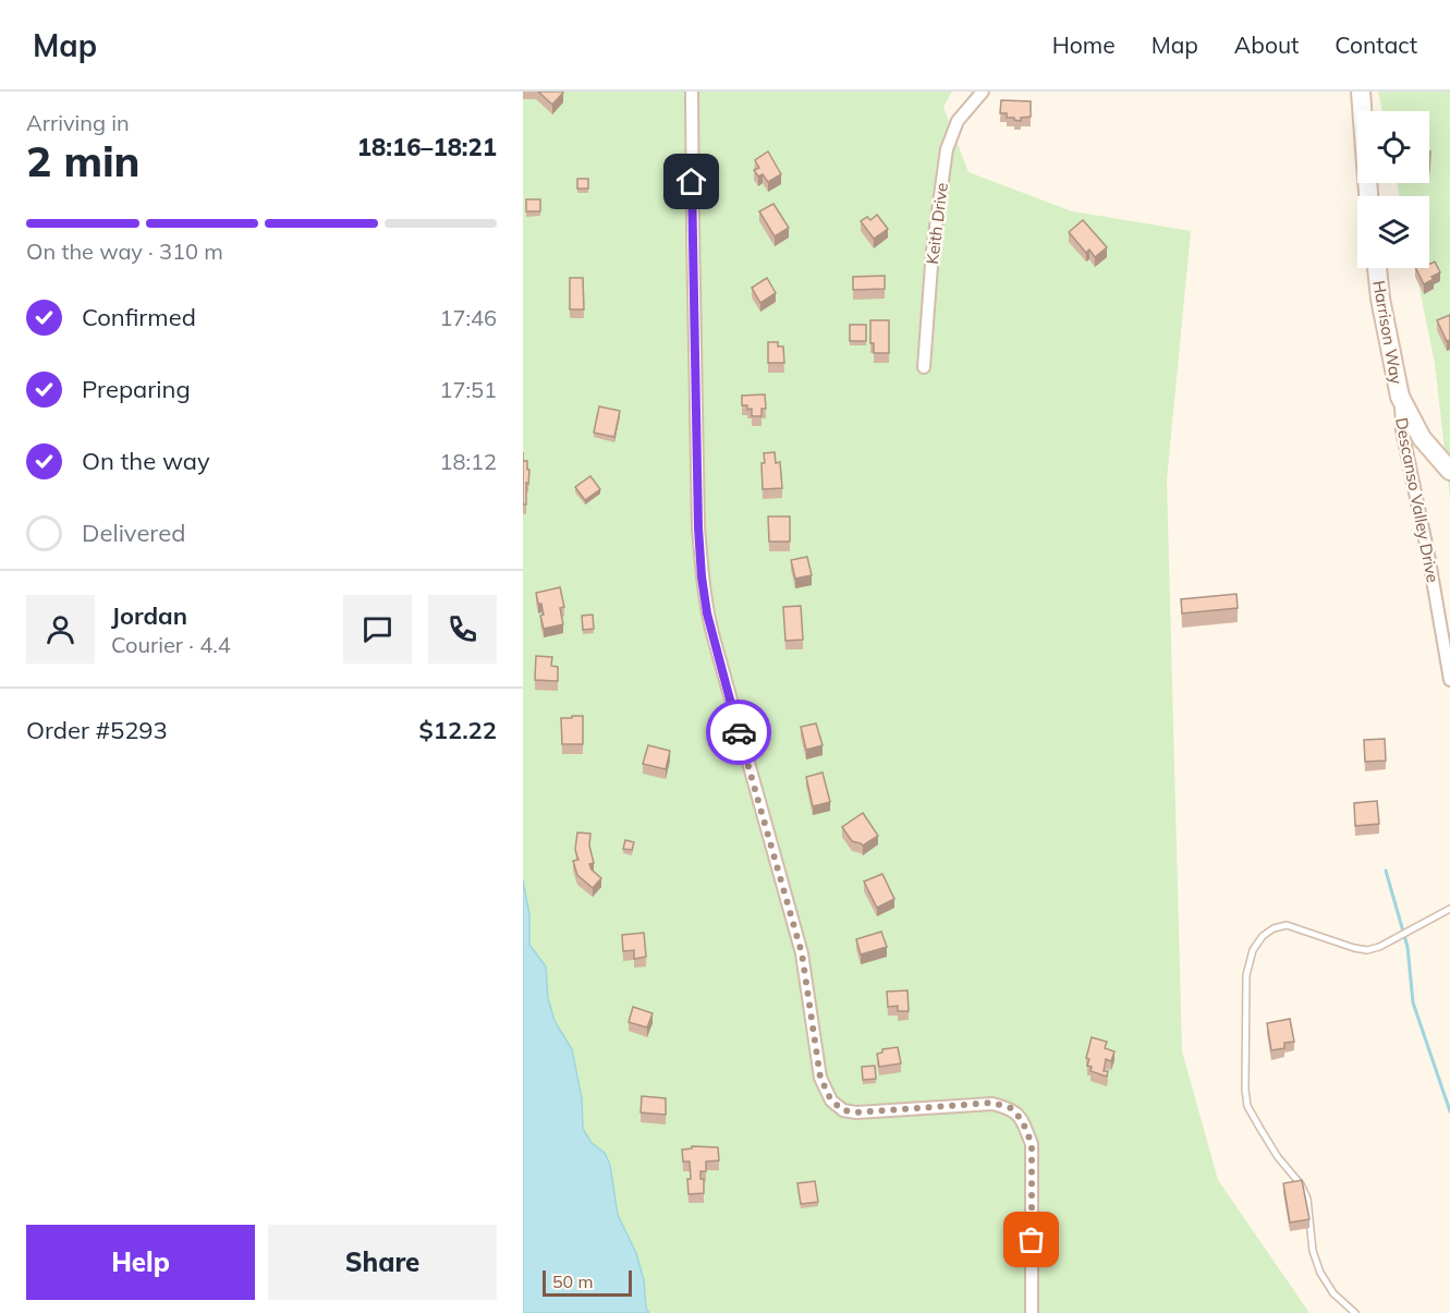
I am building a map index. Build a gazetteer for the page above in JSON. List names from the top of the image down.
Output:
{
  "streets": {
    "street": ["Keith Drive", "Harrison Way", "Descanso Valley Drive"]
  },
  "crossings": [
    ["Harrison Way", "Descanso Valley Drive"]
  ],
  "scale_bar": "50 m",
  "page": {
    "header": "Map",
    "nav": [
      "Home",
      "Map",
      "About",
      "Contact"
    ],
    "heading": ["2 min", "Arriving in", "18:16–18:21"],
    "panel": [
      "Jordan",
      "Courier · 4.4",
      "Order #5293",
      "$12.22"
    ],
    "bar": "On the way · 310 m",
    "list": [
      ["Confirmed", "17:46"],
      ["Preparing", "17:51"],
      ["On the way", "18:12"],
      "Delivered"
    ],
    "buttons": ["Help", "Share"],
    "scale": "50 m"
  }
}
